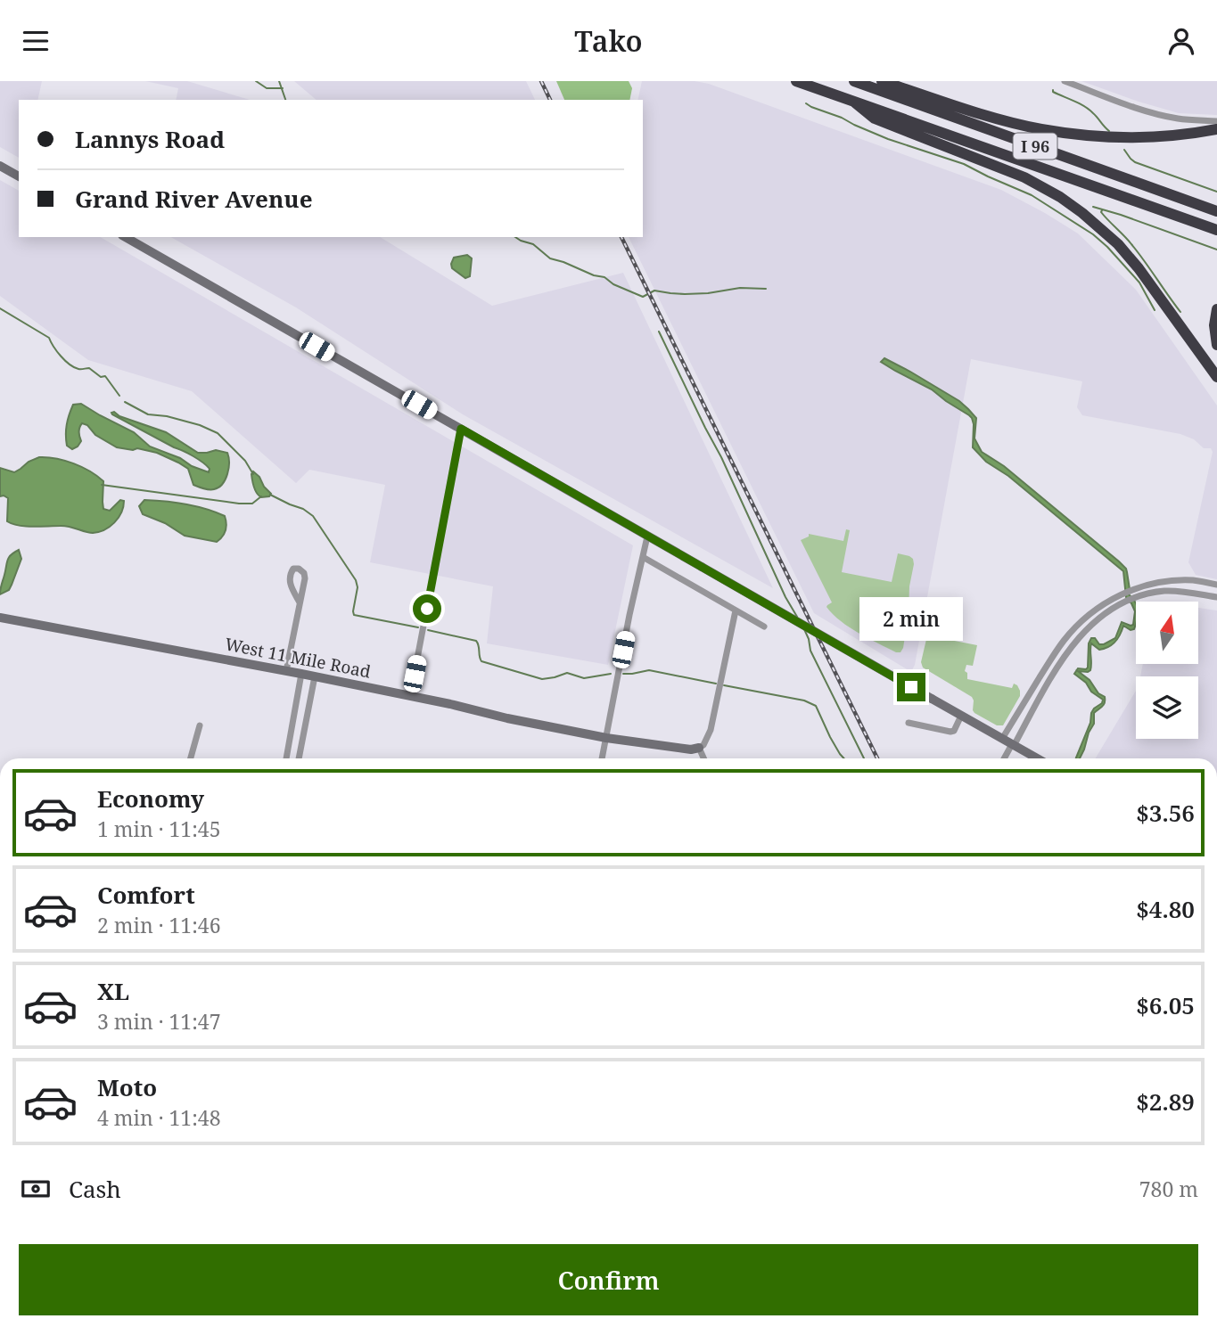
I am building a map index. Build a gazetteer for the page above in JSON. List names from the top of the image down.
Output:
{
  "streets": {
    "highway": ["I 96"],
    "main road": ["West 11 Mile Road"]
  },
  "north": "top",
  "page": {
    "header": "Tako",
    "banner": ["Lannys Road", "Grand River Avenue"],
    "bubble": "2 min",
    "list": [
      {
        "name": "Economy",
        "note": "1 min · 11:45",
        "value": "$3.56"
      },
      {
        "name": "Comfort",
        "note": "2 min · 11:46",
        "value": "$4.80"
      },
      {
        "name": "XL",
        "note": "3 min · 11:47",
        "value": "$6.05"
      },
      {
        "name": "Moto",
        "note": "4 min · 11:48",
        "value": "$2.89"
      }
    ],
    "pay": ["Cash", "780 m"],
    "buttons": "Confirm"
  }
}
